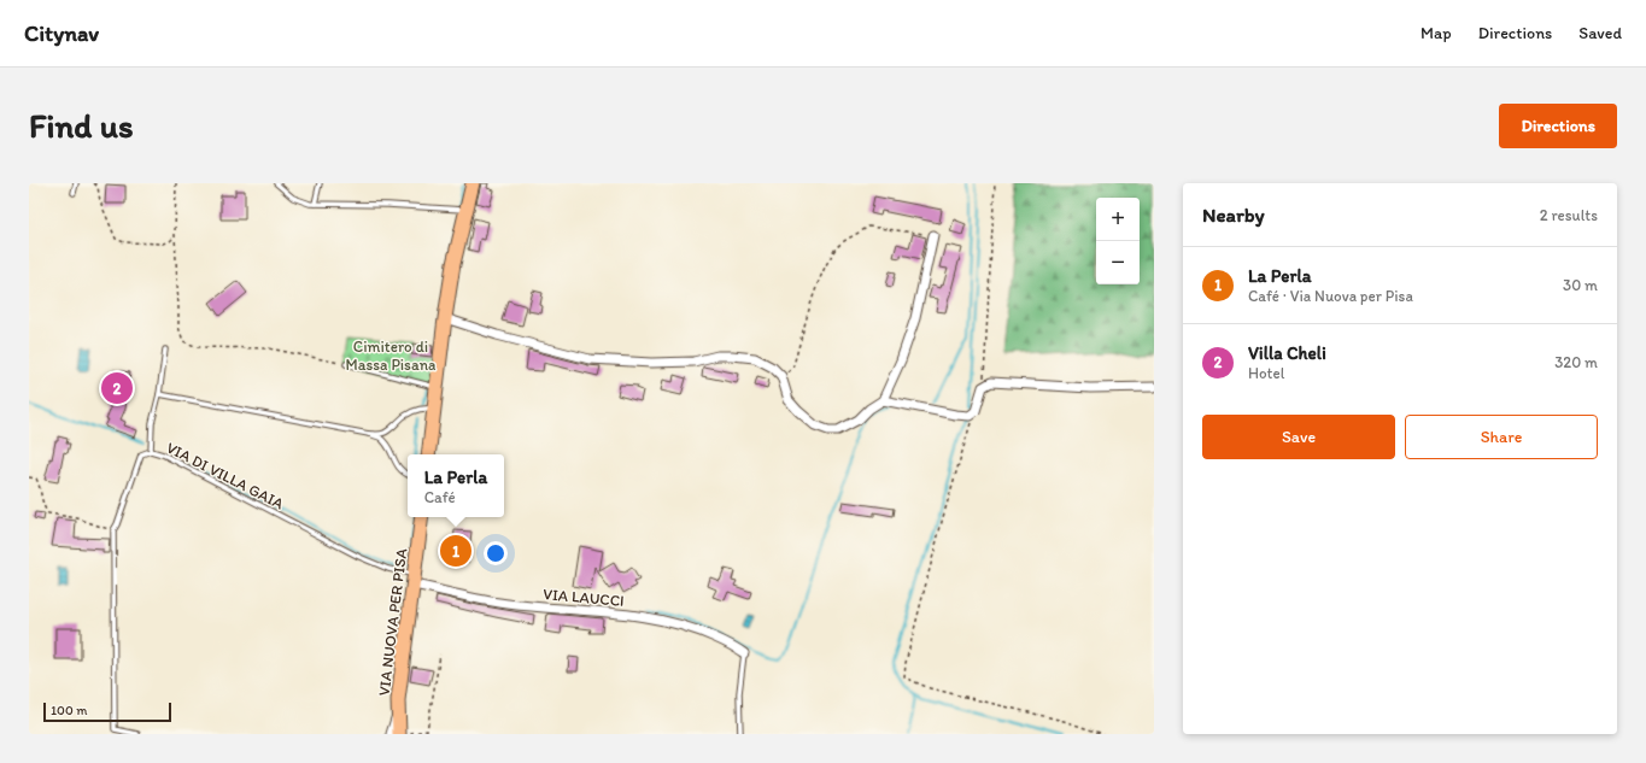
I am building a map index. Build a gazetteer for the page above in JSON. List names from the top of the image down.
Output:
{
  "streets": {
    "main road": ["VIA NUOVA PER PISA"],
    "street": ["VIA LAUCCI"],
    "lane": ["VIA DI VILLA GAIA"]
  },
  "crossings": [
    ["VIA DI VILLA GAIA", "VIA LAUCCI"],
    ["VIA DI VILLA GAIA", "VIA NUOVA PER PISA"],
    ["VIA LAUCCI", "VIA NUOVA PER PISA"]
  ],
  "parks": ["Cimitero di Massa Pisana"],
  "scale_bar": "100 m",
  "page": {
    "header": "Citynav",
    "nav": ["Map", "Directions", "Saved"],
    "buttons": [
      "Directions",
      ["Save", "Share"]
    ],
    "title": "Find us",
    "heading": ["Nearby", "2 results"],
    "map_buttons": ["+", "−"],
    "list": [
      {
        "mark": "1",
        "name": "La Perla",
        "note": "Café · Via Nuova per Pisa",
        "value": "30 m"
      },
      {
        "mark": "2",
        "name": "Villa Cheli",
        "note": "Hotel",
        "value": "320 m"
      }
    ],
    "pins": ["2", "1"],
    "popup": ["La Perla", "Café"],
    "scale": "100 m"
  }
}
